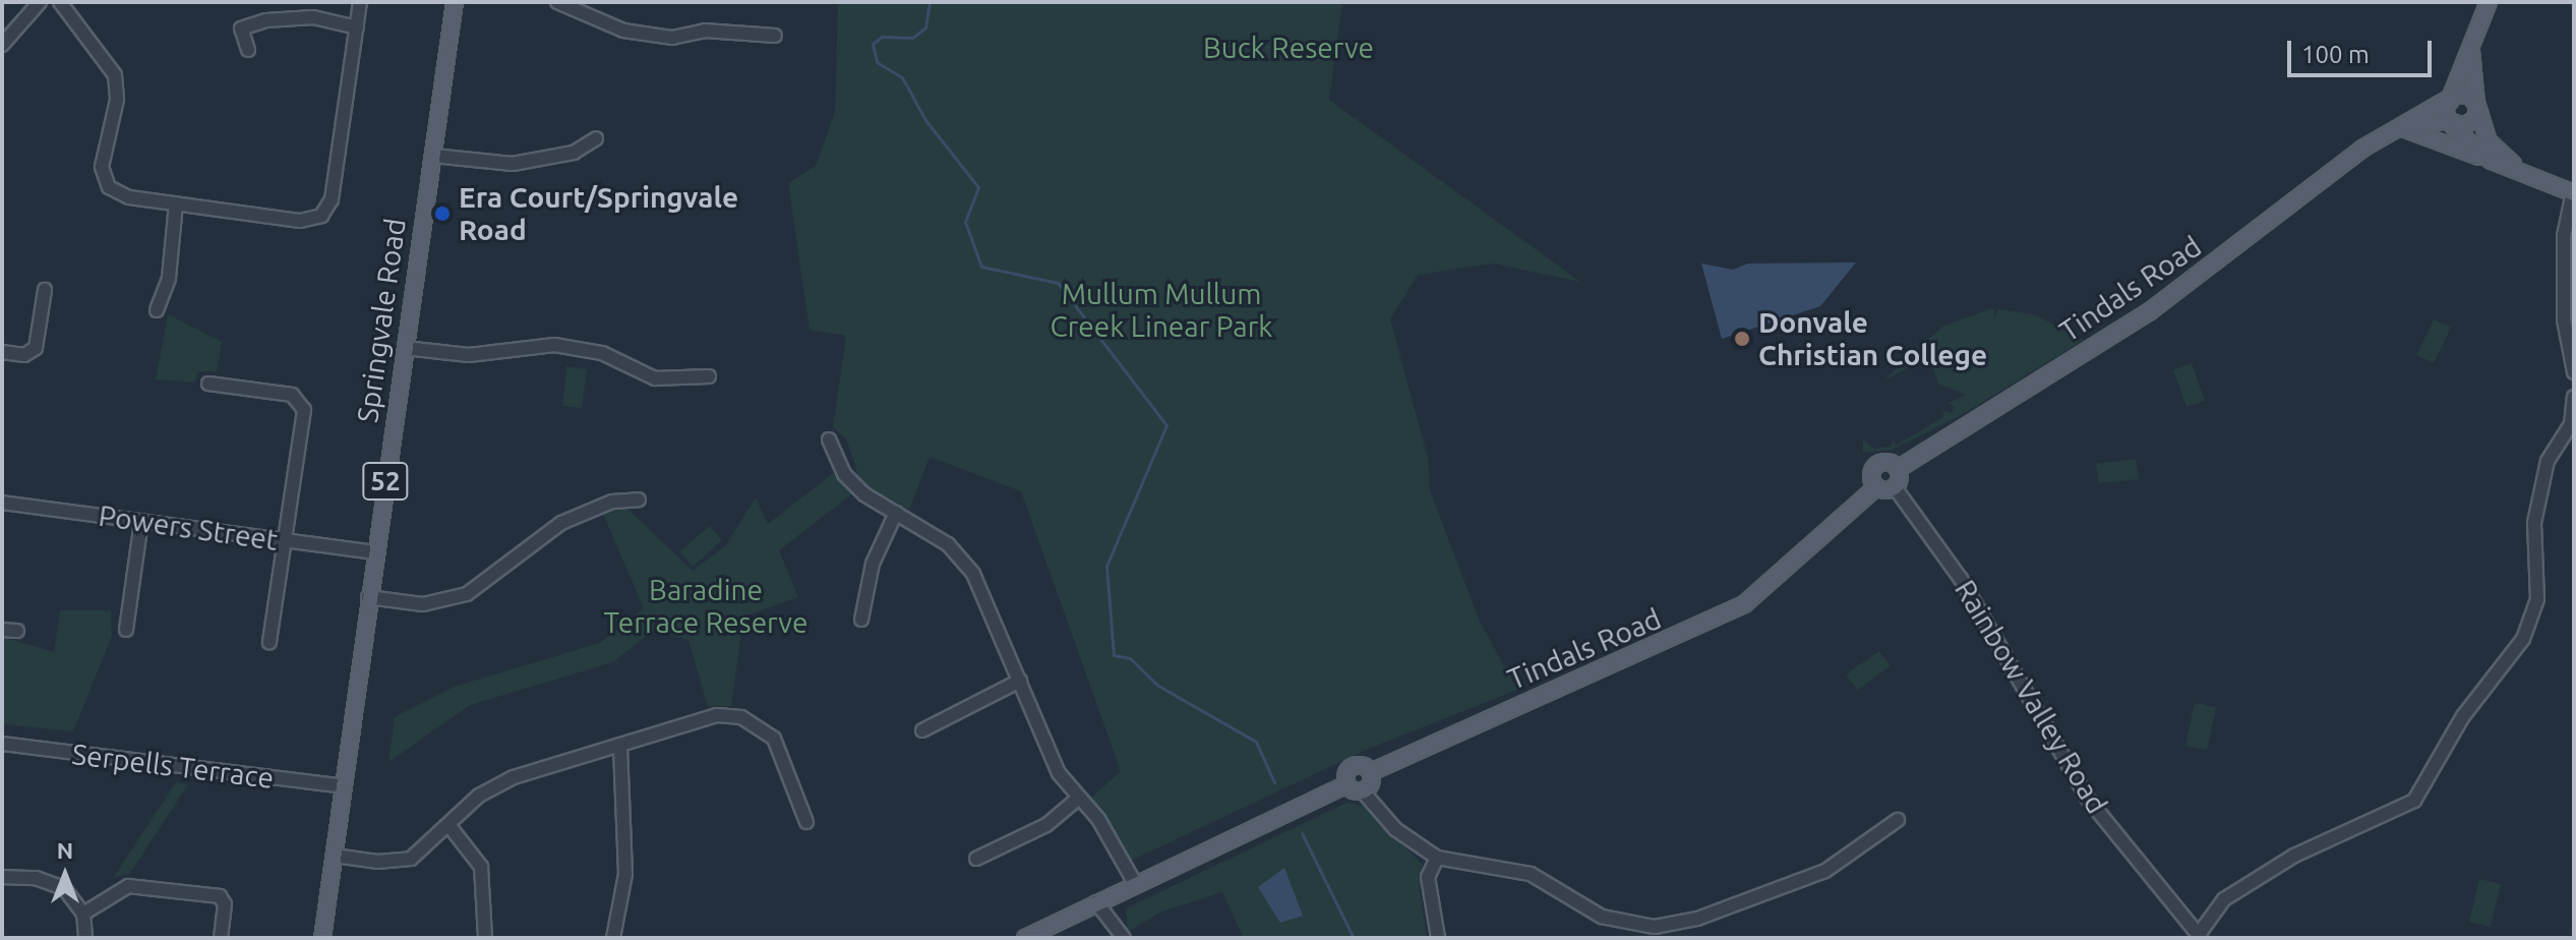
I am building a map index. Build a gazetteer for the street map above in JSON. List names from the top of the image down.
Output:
{
  "streets": {
    "main road": ["Tindals Road", "Springvale Road", "52"],
    "street": ["Powers Street", "Rainbow Valley Road", "Serpells Terrace"]
  },
  "crossings": [
    ["Springvale Road", "Powers Street"],
    ["Springvale Road", "Serpells Terrace"]
  ],
  "parks": ["Buck Reserve", "Mullum Mullum Creek Linear Park", "Baradine Terrace Reserve"],
  "places": ["Era Court/Springvale Road", "Donvale Christian College"],
  "scale_bar": "100 m",
  "north": "top"
}
